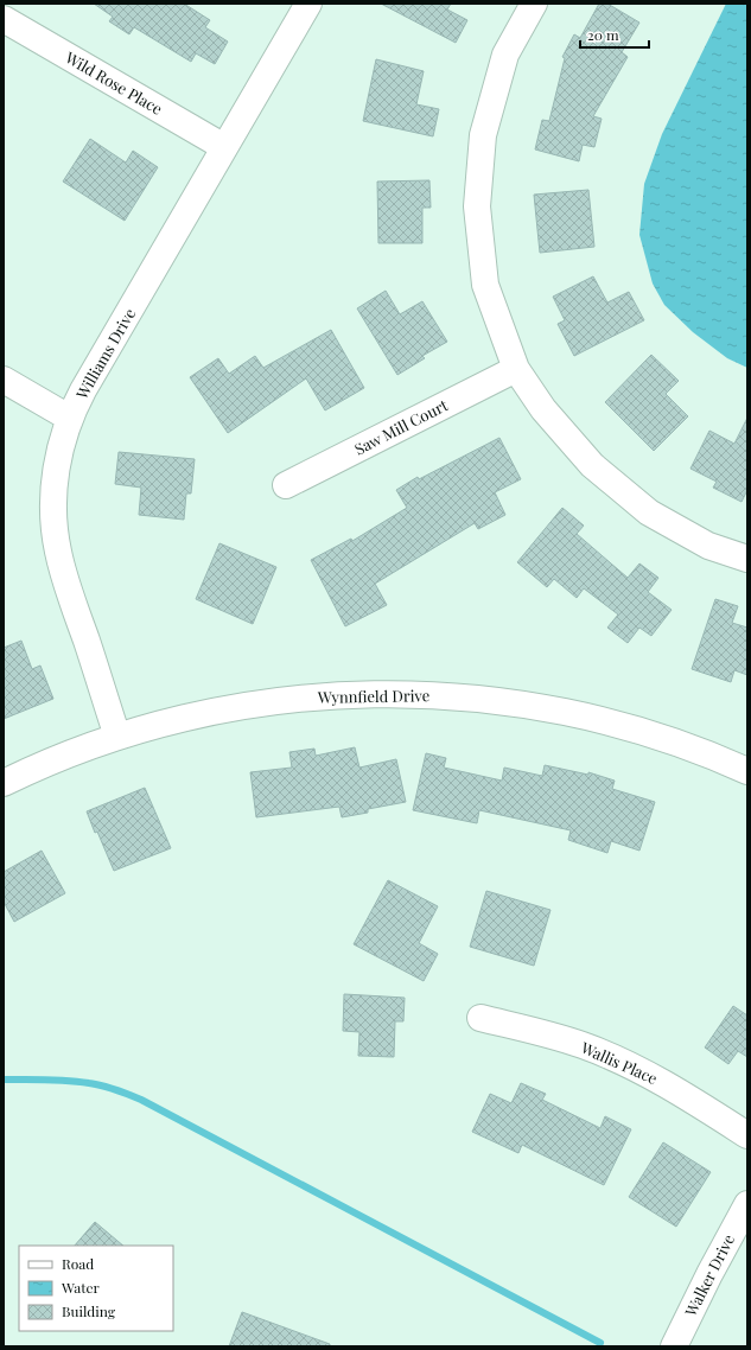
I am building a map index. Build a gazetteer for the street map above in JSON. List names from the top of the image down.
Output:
{
  "streets": {
    "street": [
      "Wild Rose Place",
      "Williams Drive",
      "Saw Mill Court",
      "Wynnfield Drive",
      "Wallis Place",
      "Walker Drive"
    ]
  },
  "crossings": [
    ["Wild Rose Place", "Williams Drive"],
    ["Williams Drive", "Wynnfield Drive"]
  ],
  "legend": ["Road", "Water", "Building"],
  "scale_bar": "20 m"
}
